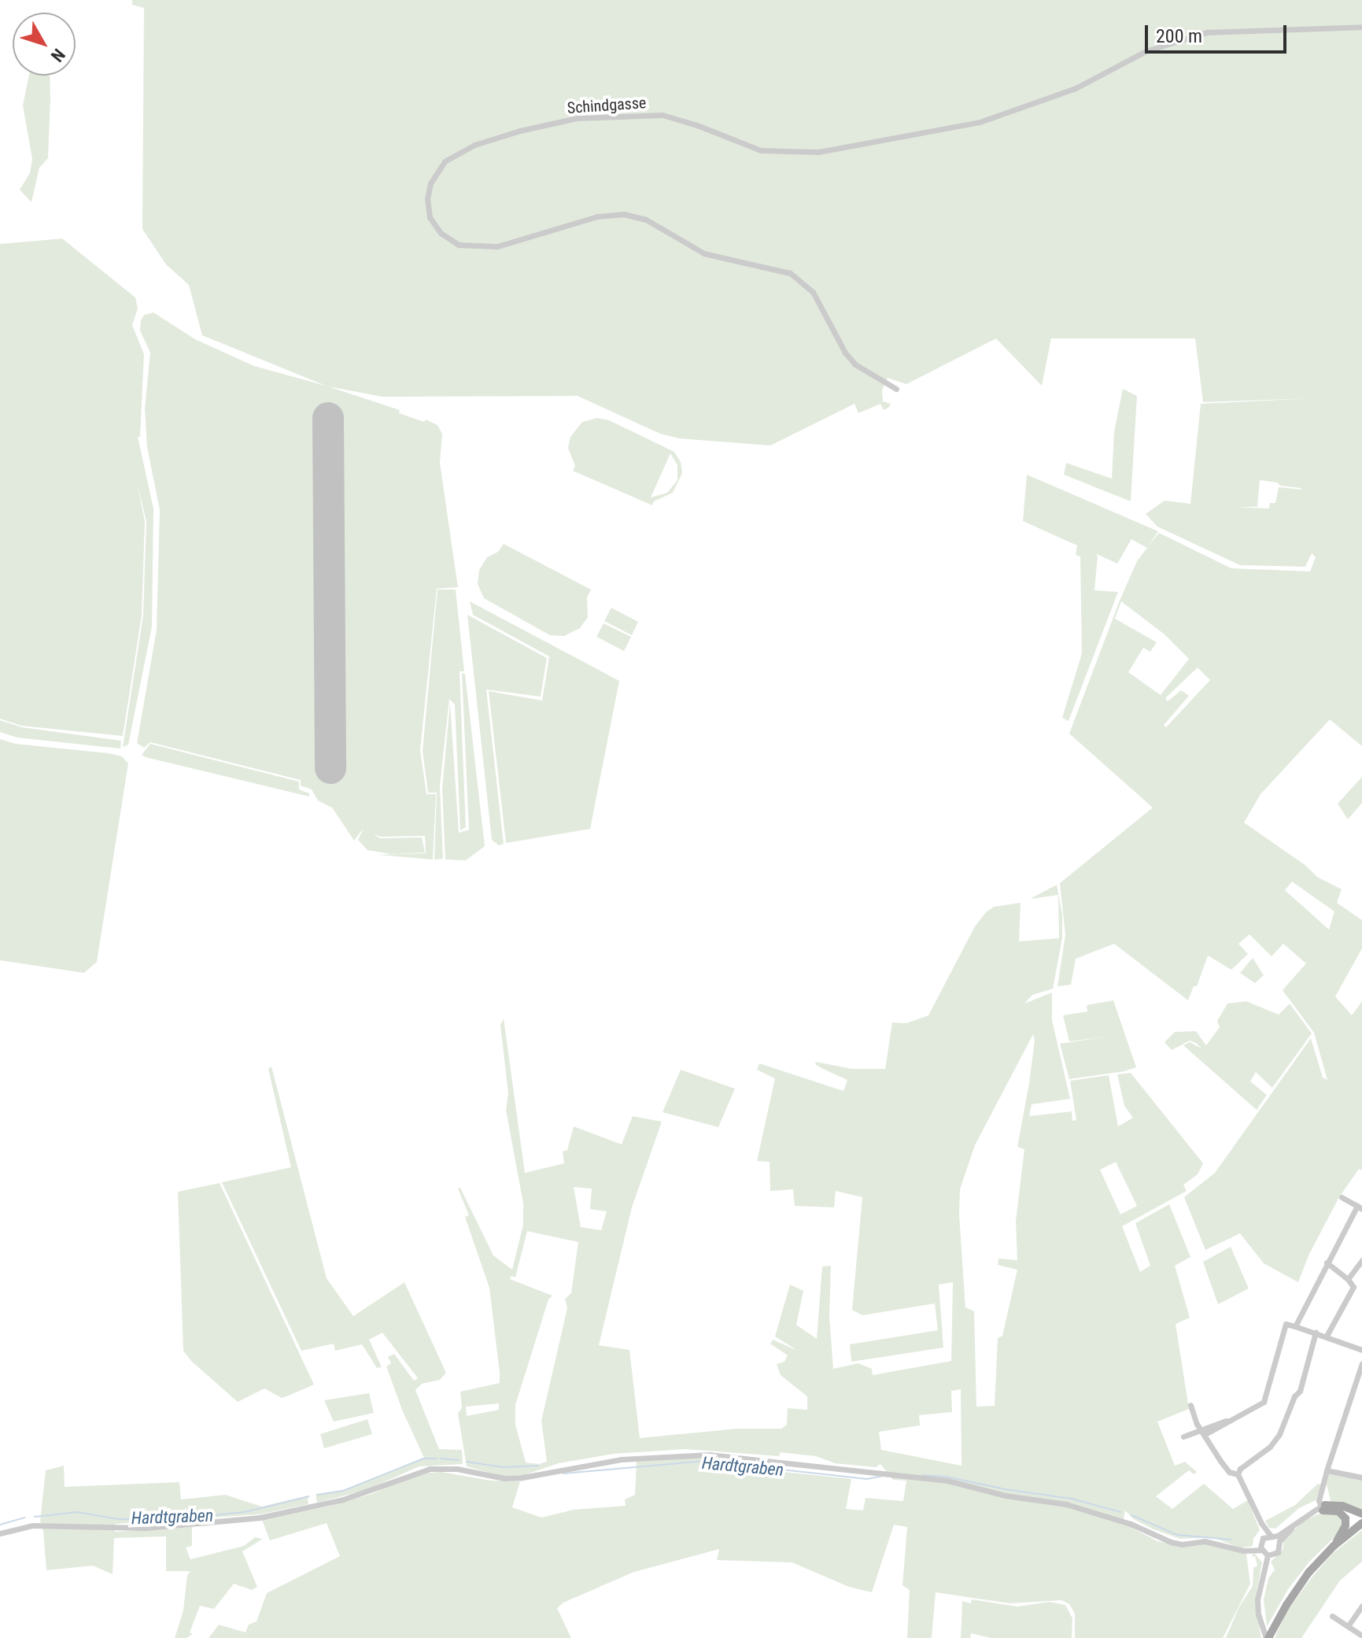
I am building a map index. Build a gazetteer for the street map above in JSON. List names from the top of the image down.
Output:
{
  "streets": {
    "street": ["Schindgasse"]
  },
  "water": ["Hardtgraben"],
  "scale_bar": "200 m",
  "north": "bottom right"
}
